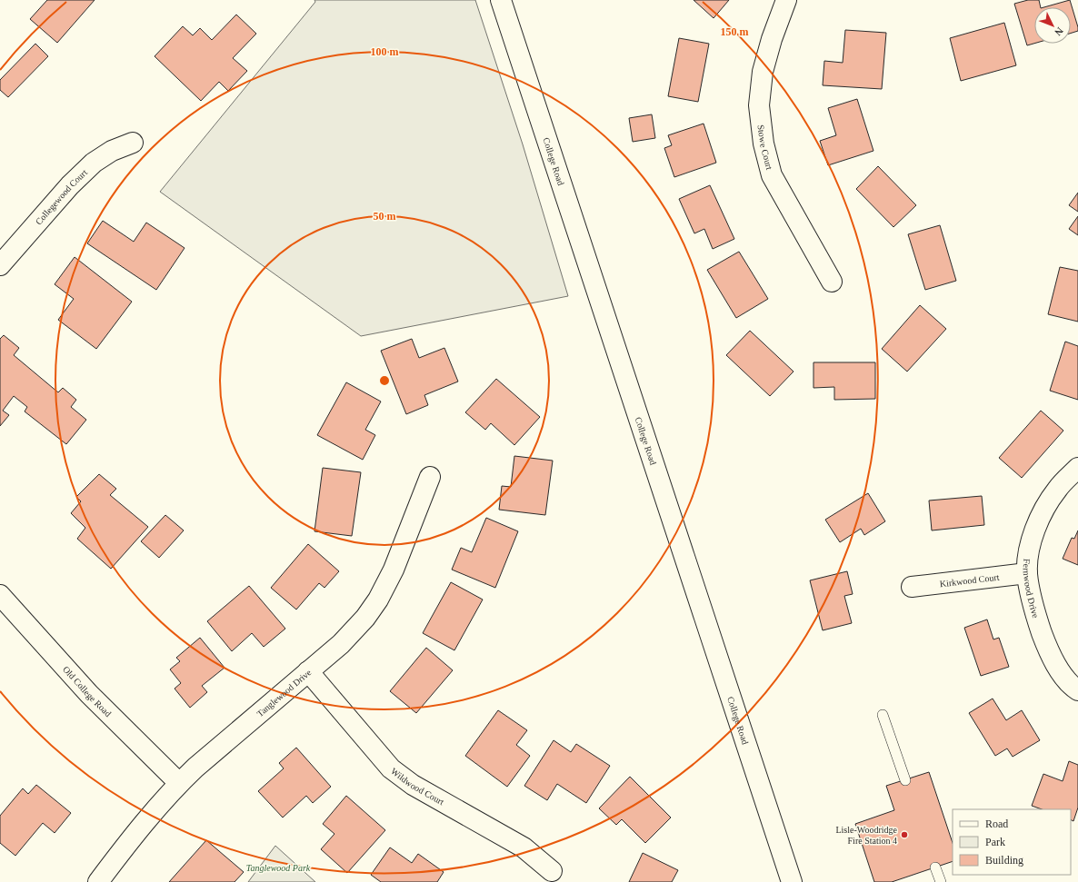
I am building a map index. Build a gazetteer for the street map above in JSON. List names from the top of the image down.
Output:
{
  "streets": {
    "street": [
      "Stowe Court",
      "College Road",
      "Collegewood Court",
      "Kirkwood Court",
      "Fernwood Drive",
      "Old College Road",
      "Tanglewood Drive",
      "Wildwood Court"
    ]
  },
  "crossings": [
    ["Kirkwood Court", "Fernwood Drive"],
    ["Old College Road", "Tanglewood Drive"],
    ["Tanglewood Drive", "Wildwood Court"]
  ],
  "parks": ["Tanglewood Park"],
  "places": ["Lisle-Woodridge Fire Station 4"],
  "legend": ["Road", "Park", "Building"],
  "north": "bottom right",
  "rings": ["150 m", "100 m", "50 m"]
}
